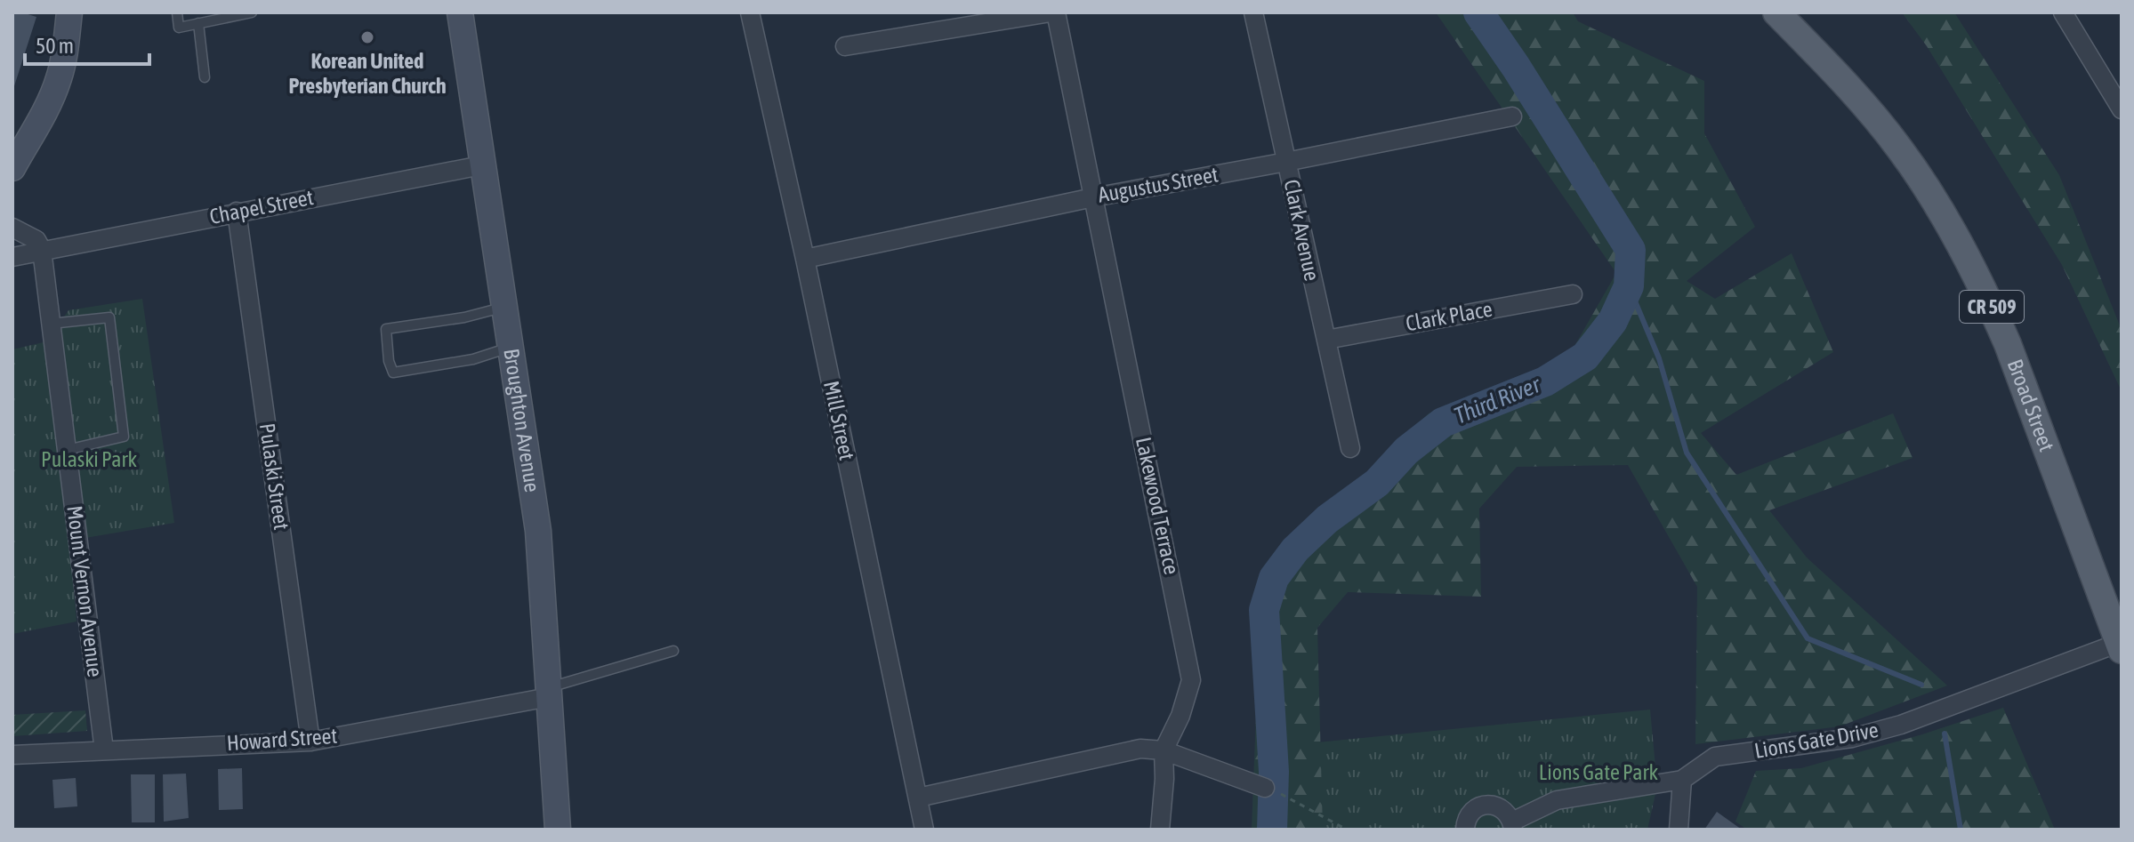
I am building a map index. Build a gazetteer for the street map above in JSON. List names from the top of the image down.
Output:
{
  "streets": {
    "main road": ["CR 509", "Broad Street"],
    "street": [
      "Augustus Street",
      "Chapel Street",
      "Clark Avenue",
      "Clark Place",
      "Broughton Avenue",
      "Mill Street",
      "Pulaski Street",
      "Lakewood Terrace",
      "Mount Vernon Avenue",
      "Howard Street",
      "Lions Gate Drive"
    ]
  },
  "crossings": [
    ["Augustus Street", "Clark Avenue"],
    ["Augustus Street", "Mill Street"],
    ["Augustus Street", "Lakewood Terrace"],
    ["Chapel Street", "Broughton Avenue"],
    ["Chapel Street", "Pulaski Street"],
    ["Chapel Street", "Mount Vernon Avenue"],
    ["Clark Avenue", "Clark Place"],
    ["Broad Street", "Lions Gate Drive"],
    ["Broughton Avenue", "Howard Street"],
    ["Pulaski Street", "Howard Street"],
    ["Mount Vernon Avenue", "Howard Street"]
  ],
  "water": ["Third River"],
  "parks": ["Pulaski Park", "Lions Gate Park"],
  "places": ["Korean United Presbyterian Church"],
  "scale_bar": "50 m"
}
